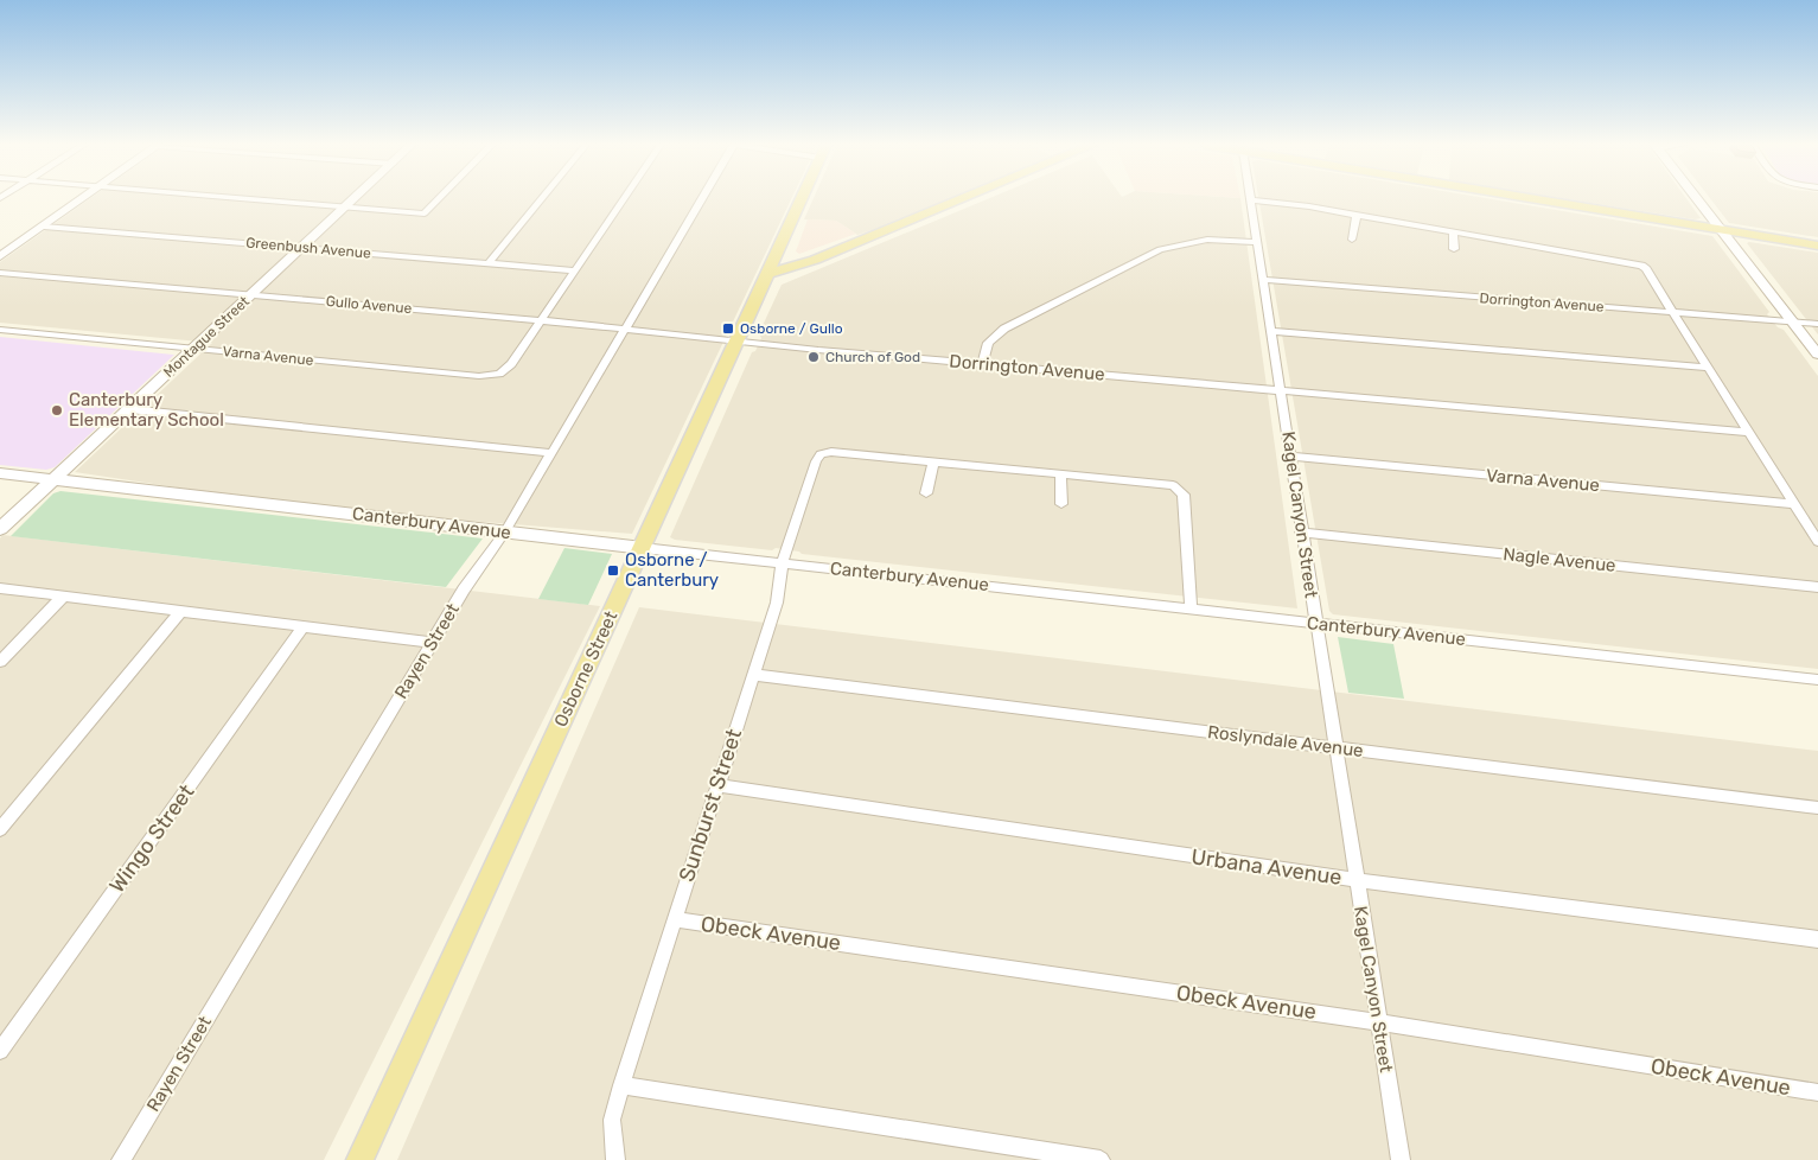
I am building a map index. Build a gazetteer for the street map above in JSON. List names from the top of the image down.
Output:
{
  "streets": {
    "main road": ["Osborne Street"],
    "street": [
      "Greenbush Avenue",
      "Dorrington Avenue",
      "Gullo Avenue",
      "Montague Street",
      "Varna Avenue",
      "Kagel Canyon Street",
      "Canterbury Avenue",
      "Nagle Avenue",
      "Rayen Street",
      "Roslyndale Avenue",
      "Sunburst Street",
      "Wingo Street",
      "Urbana Avenue",
      "Obeck Avenue"
    ]
  },
  "crossings": [
    ["Greenbush Avenue", "Montague Street"],
    ["Dorrington Avenue", "Gullo Avenue"],
    ["Dorrington Avenue", "Kagel Canyon Street"],
    ["Dorrington Avenue", "Osborne Street"],
    ["Gullo Avenue", "Montague Street"],
    ["Gullo Avenue", "Varna Avenue"],
    ["Gullo Avenue", "Rayen Street"],
    ["Gullo Avenue", "Osborne Street"],
    ["Montague Street", "Varna Avenue"],
    ["Montague Street", "Canterbury Avenue"],
    ["Varna Avenue", "Kagel Canyon Street"],
    ["Kagel Canyon Street", "Canterbury Avenue"],
    ["Kagel Canyon Street", "Nagle Avenue"],
    ["Kagel Canyon Street", "Roslyndale Avenue"],
    ["Kagel Canyon Street", "Urbana Avenue"],
    ["Kagel Canyon Street", "Obeck Avenue"],
    ["Canterbury Avenue", "Rayen Street"],
    ["Canterbury Avenue", "Osborne Street"],
    ["Canterbury Avenue", "Sunburst Street"],
    ["Roslyndale Avenue", "Sunburst Street"],
    ["Sunburst Street", "Urbana Avenue"],
    ["Sunburst Street", "Obeck Avenue"]
  ],
  "places": {
    "transit": ["Osborne / Gullo", "Osborne / Canterbury"],
    "other": ["Church of God", "Canterbury Elementary School"]
  }
}
